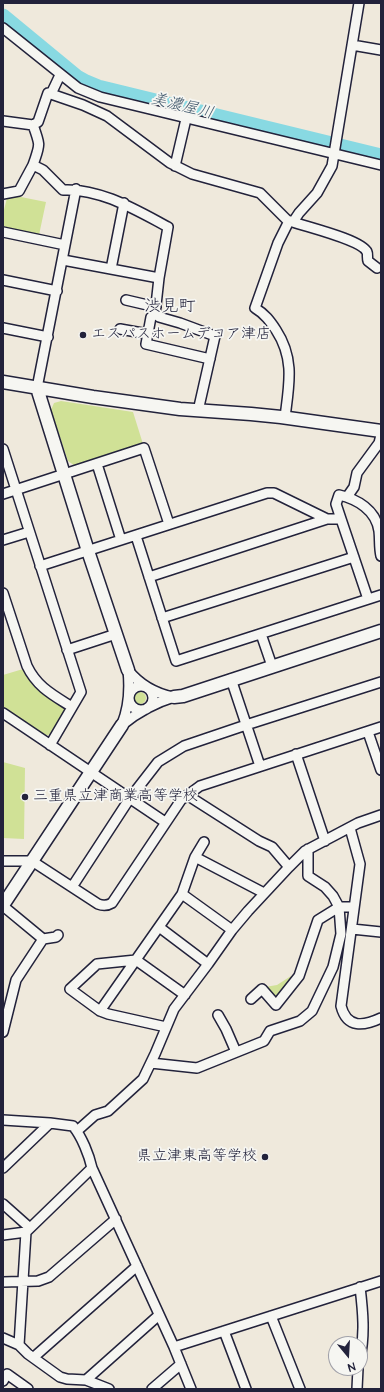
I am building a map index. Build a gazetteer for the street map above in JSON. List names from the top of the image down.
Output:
{
  "districts": ["渋見町"],
  "water": ["美濃屋川"],
  "places": ["エスパスホームデコア津店", "三重県立津商業高等学校", "県立津東高等学校"],
  "north": "bottom"
}
